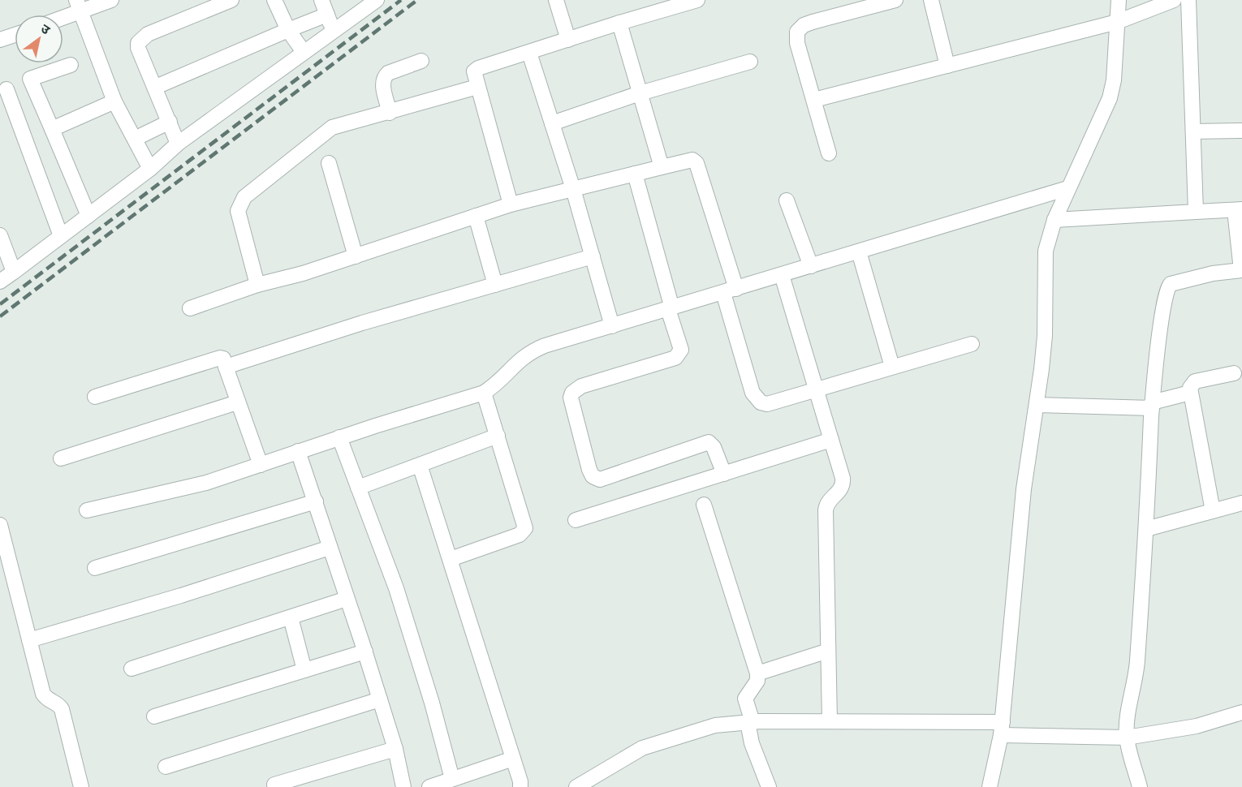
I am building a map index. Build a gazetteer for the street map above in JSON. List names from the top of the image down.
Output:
{
  "north": "top right"
}
